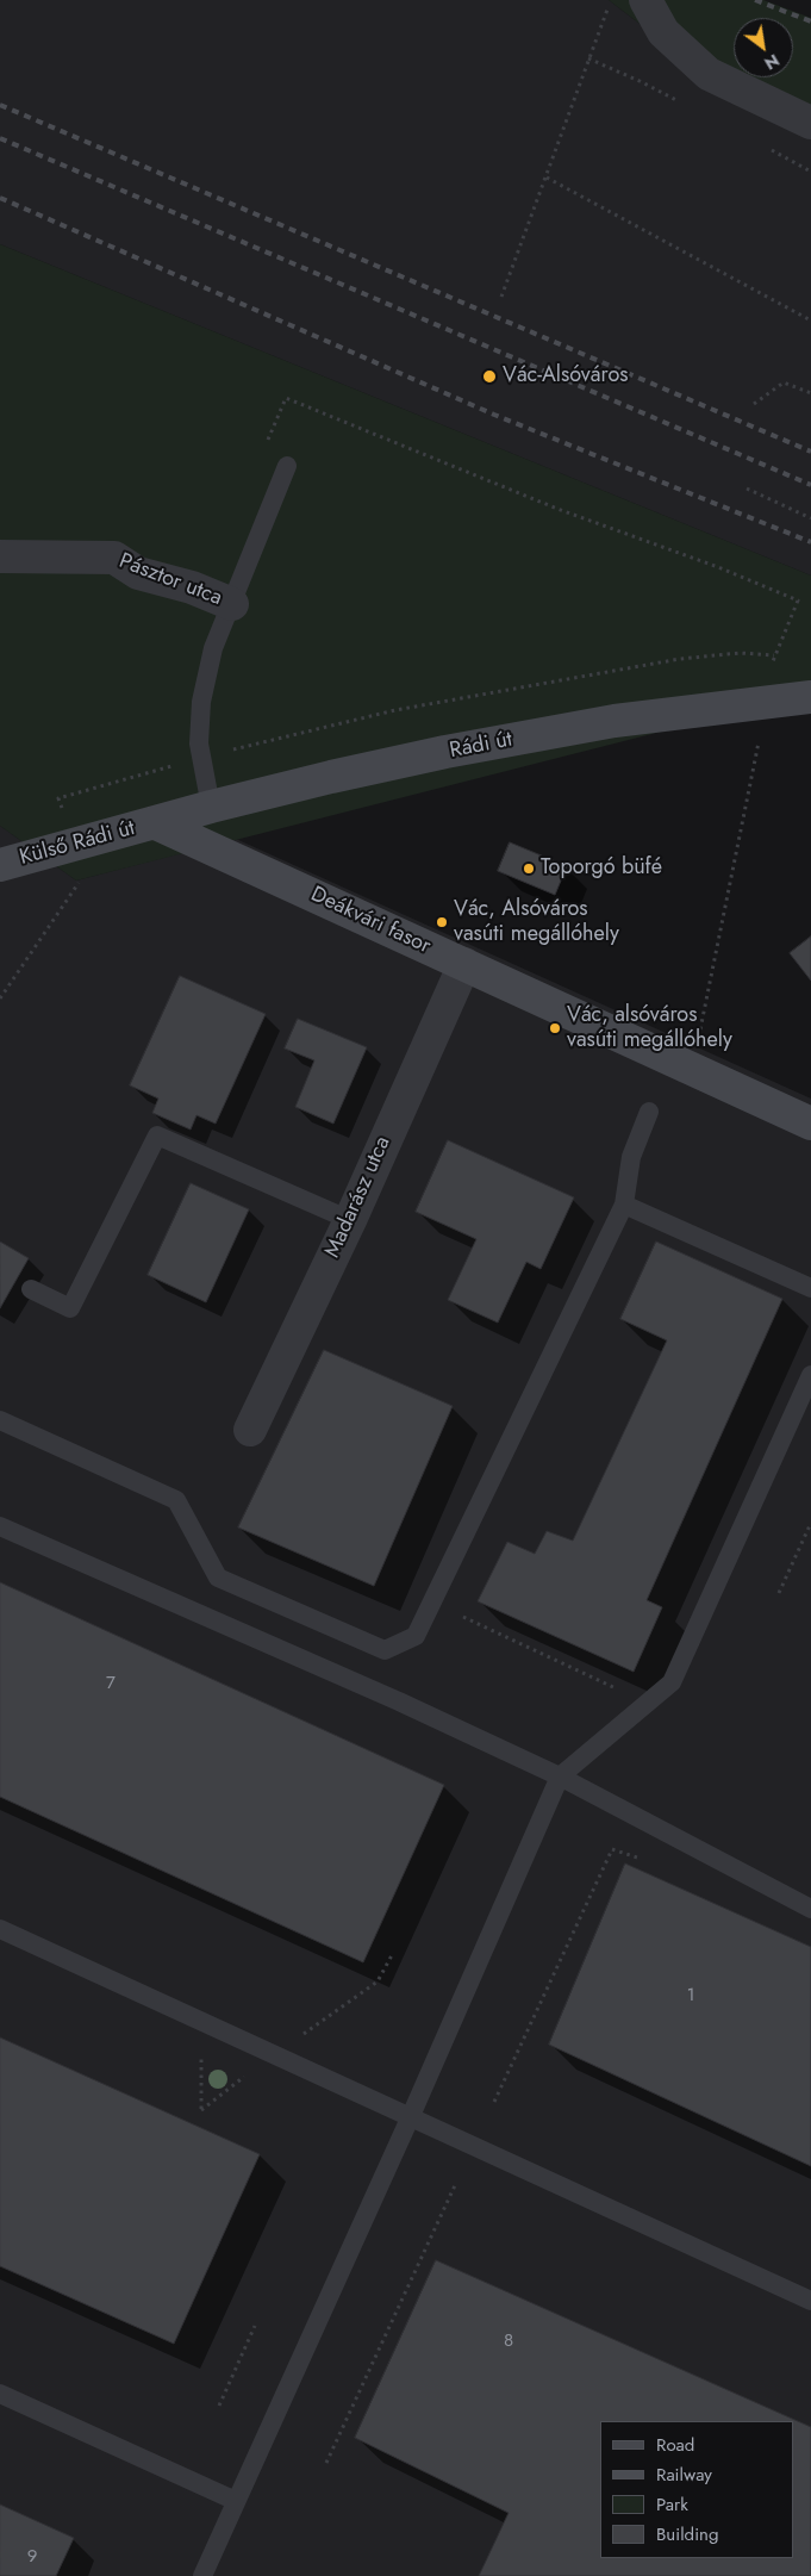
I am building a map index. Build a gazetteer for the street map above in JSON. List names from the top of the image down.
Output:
{
  "streets": {
    "street": [
      "Pásztor utca",
      "Rádi út",
      "Külső Rádi út",
      "Deákvári fasor",
      "Madarász utca"
    ]
  },
  "crossings": [
    ["Rádi út", "Külső Rádi út"],
    ["Rádi út", "Deákvári fasor"],
    ["Külső Rádi út", "Deákvári fasor"],
    ["Deákvári fasor", "Madarász utca"]
  ],
  "places": [
    "Vác-Alsóváros",
    "Toporgó büfé",
    "Vác, Alsóváros vasúti megállóhely",
    "Vác, alsóváros vasúti megállóhely"
  ],
  "house_numbers": [
    "7",
    "1",
    "8",
    "9"
  ],
  "legend": [
    "Road",
    "Railway",
    "Park",
    "Building"
  ],
  "north": "bottom right"
}
